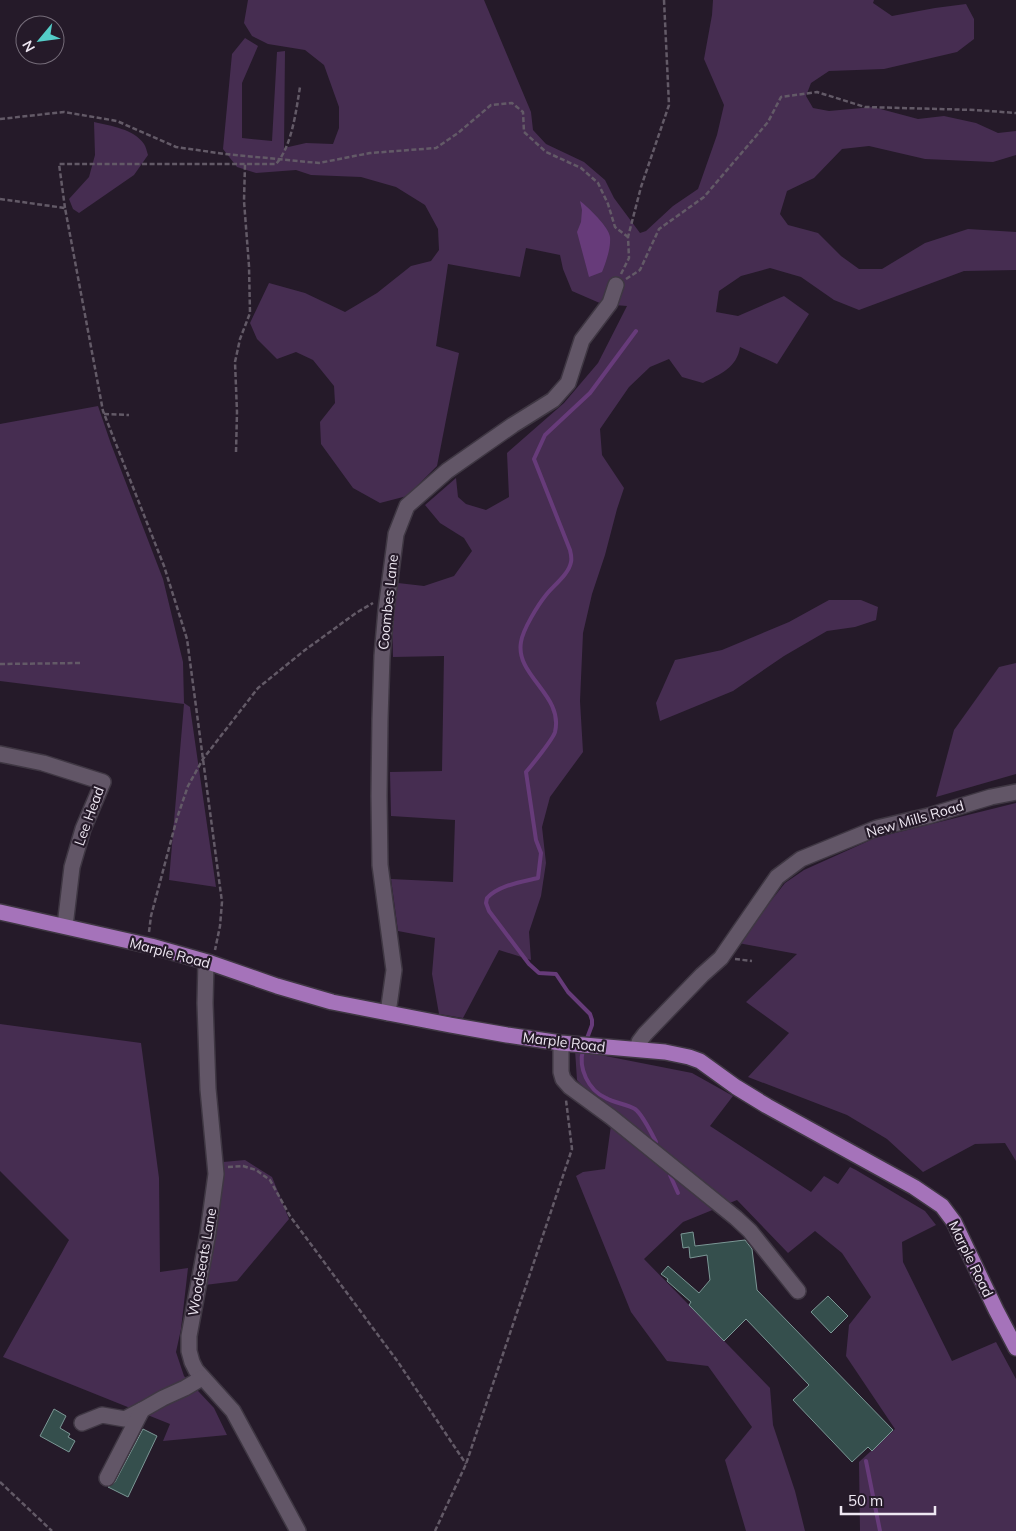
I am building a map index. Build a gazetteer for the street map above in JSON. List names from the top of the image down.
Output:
{
  "streets": {
    "main road": ["Marple Road"],
    "street": [
      "Coombes Lane",
      "Lee Head",
      "New Mills Road",
      "Woodseats Lane"
    ]
  },
  "crossings": [
    ["Coombes Lane", "Marple Road"],
    ["Lee Head", "Marple Road"],
    ["New Mills Road", "Marple Road"],
    ["Marple Road", "Woodseats Lane"]
  ],
  "scale_bar": "50 m",
  "north": "bottom left"
}
